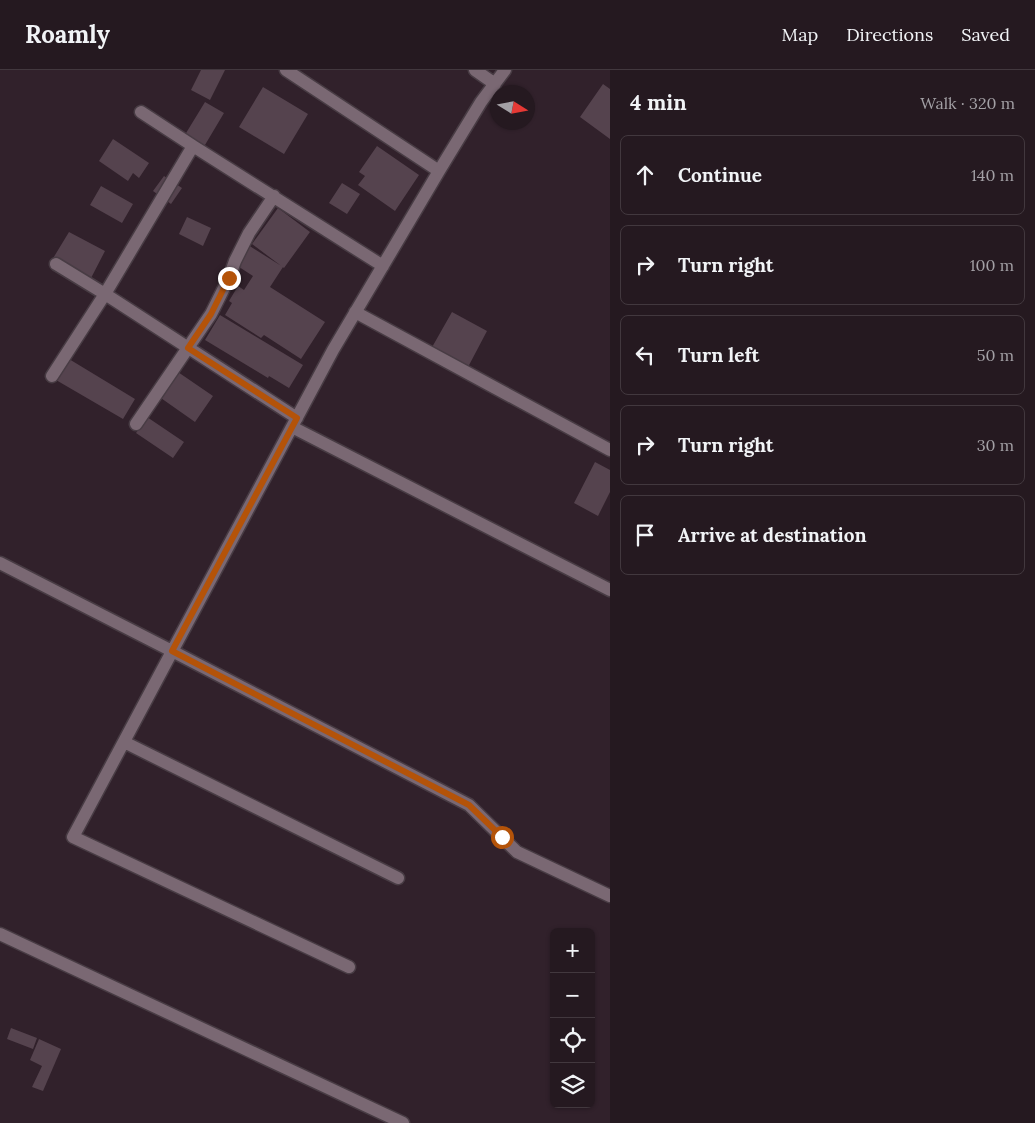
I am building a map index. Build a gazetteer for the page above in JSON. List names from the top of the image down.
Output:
{
  "north": "right",
  "page": {
    "header": "Roamly",
    "nav": ["Map", "Directions", "Saved"],
    "heading": ["4 min", "Walk · 320 m"],
    "list": [
      ["Continue", "140 m"],
      ["Turn right", "100 m"],
      ["Turn left", "50 m"],
      ["Turn right", "30 m"],
      "Arrive at destination"
    ],
    "map_buttons": ["+", "−"]
  }
}
